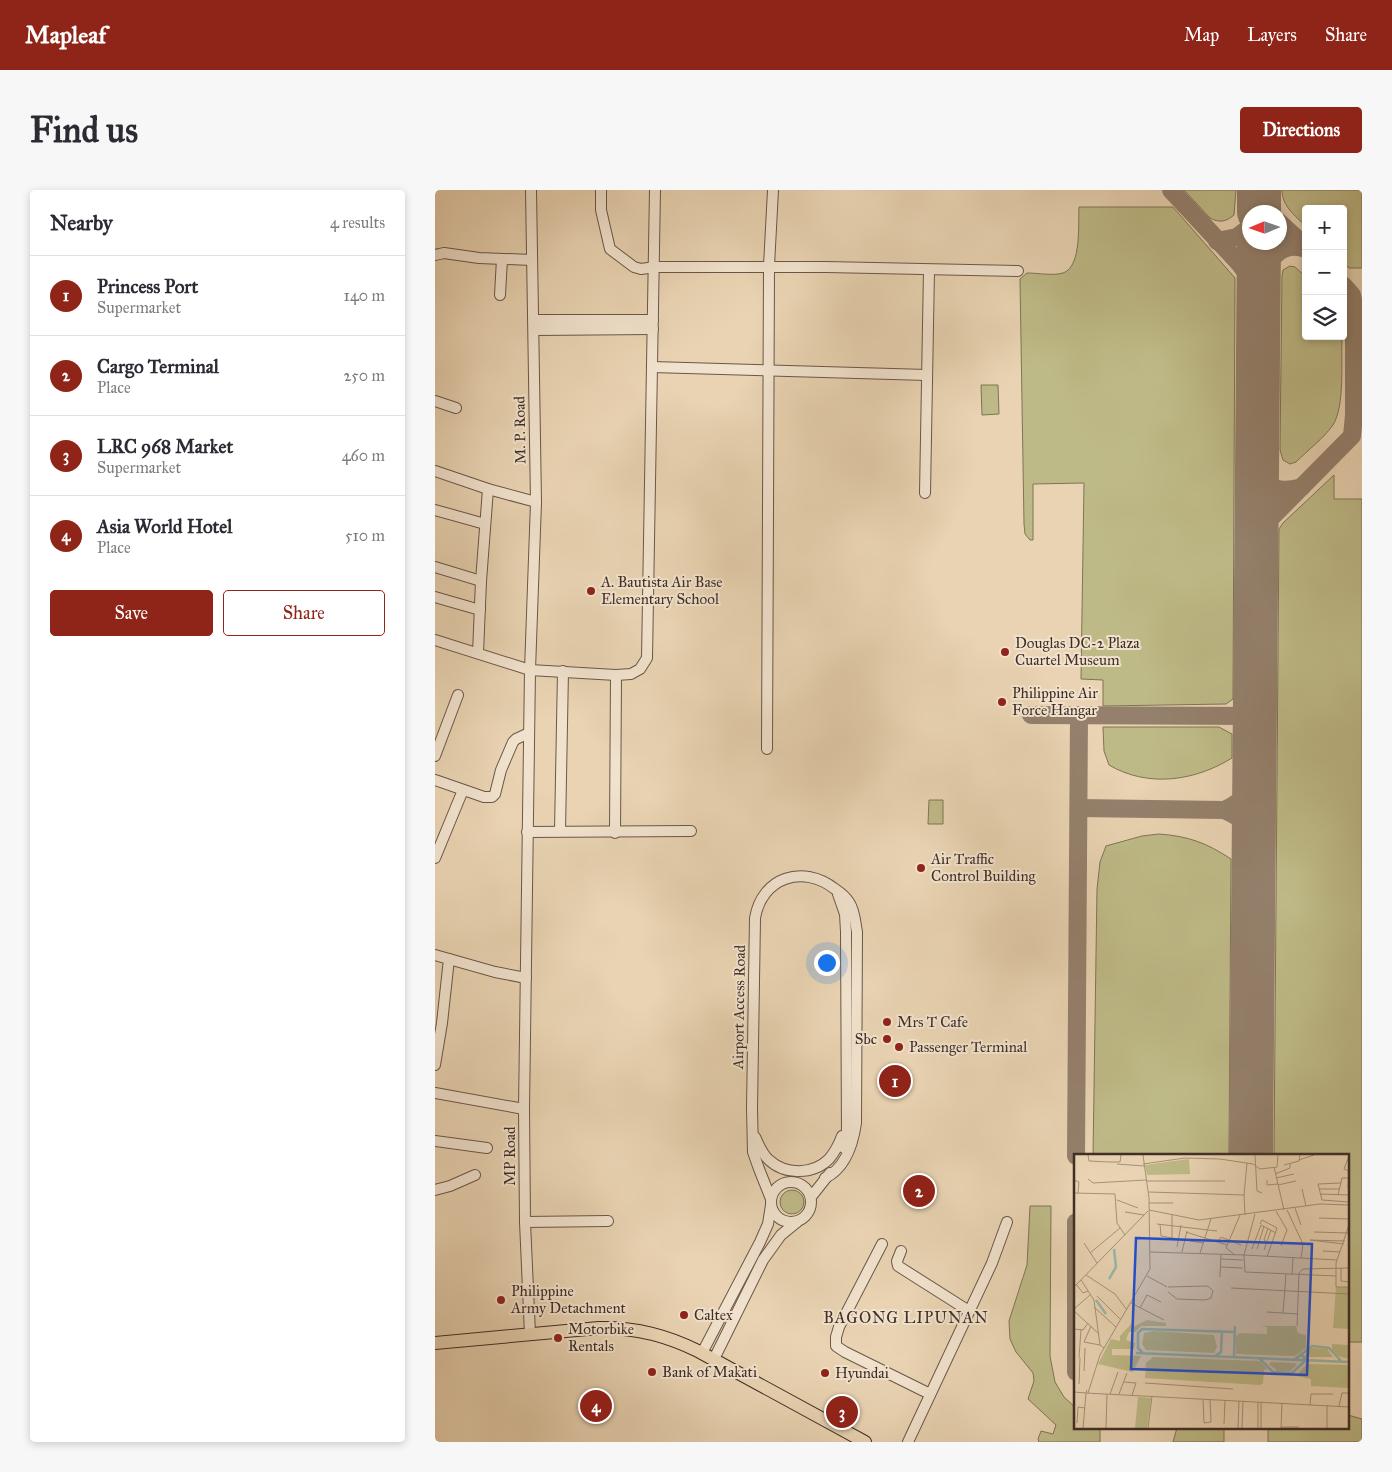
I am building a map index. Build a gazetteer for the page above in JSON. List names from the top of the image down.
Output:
{
  "streets": {
    "street": ["M. P. Road", "Airport Access Road", "MP Road"]
  },
  "crossings": [
    ["M. P. Road", "MP Road"]
  ],
  "districts": ["BAGONG LIPUNAN"],
  "places": [
    "A. Bautista Air Base Elementary School",
    "Douglas DC-2 Plaza Cuartel Museum",
    "Philippine Air Force Hangar",
    "Air Traffic Control Building",
    "Mrs T Cafe",
    "Sbc",
    "Passenger Terminal",
    "Philippine Army Detachment",
    "Caltex",
    "Motorbike Rentals",
    "Bank of Makati",
    "Hyundai"
  ],
  "north": "left",
  "page": {
    "header": "Mapleaf",
    "nav": ["Map", "Layers", "Share"],
    "buttons": [
      "Directions",
      ["Save", "Share"]
    ],
    "title": "Find us",
    "heading": ["Nearby", "4 results"],
    "map_buttons": ["+", "−"],
    "list": [
      {
        "mark": "1",
        "name": "Princess Port",
        "note": "Supermarket",
        "value": "140 m"
      },
      {
        "mark": "2",
        "name": "Cargo Terminal",
        "note": "Place",
        "value": "250 m"
      },
      {
        "mark": "3",
        "name": "LRC 968 Market",
        "note": "Supermarket",
        "value": "460 m"
      },
      {
        "mark": "4",
        "name": "Asia World Hotel",
        "note": "Place",
        "value": "510 m"
      }
    ],
    "pins": [
      "1",
      "2",
      "4",
      "3"
    ]
  }
}
